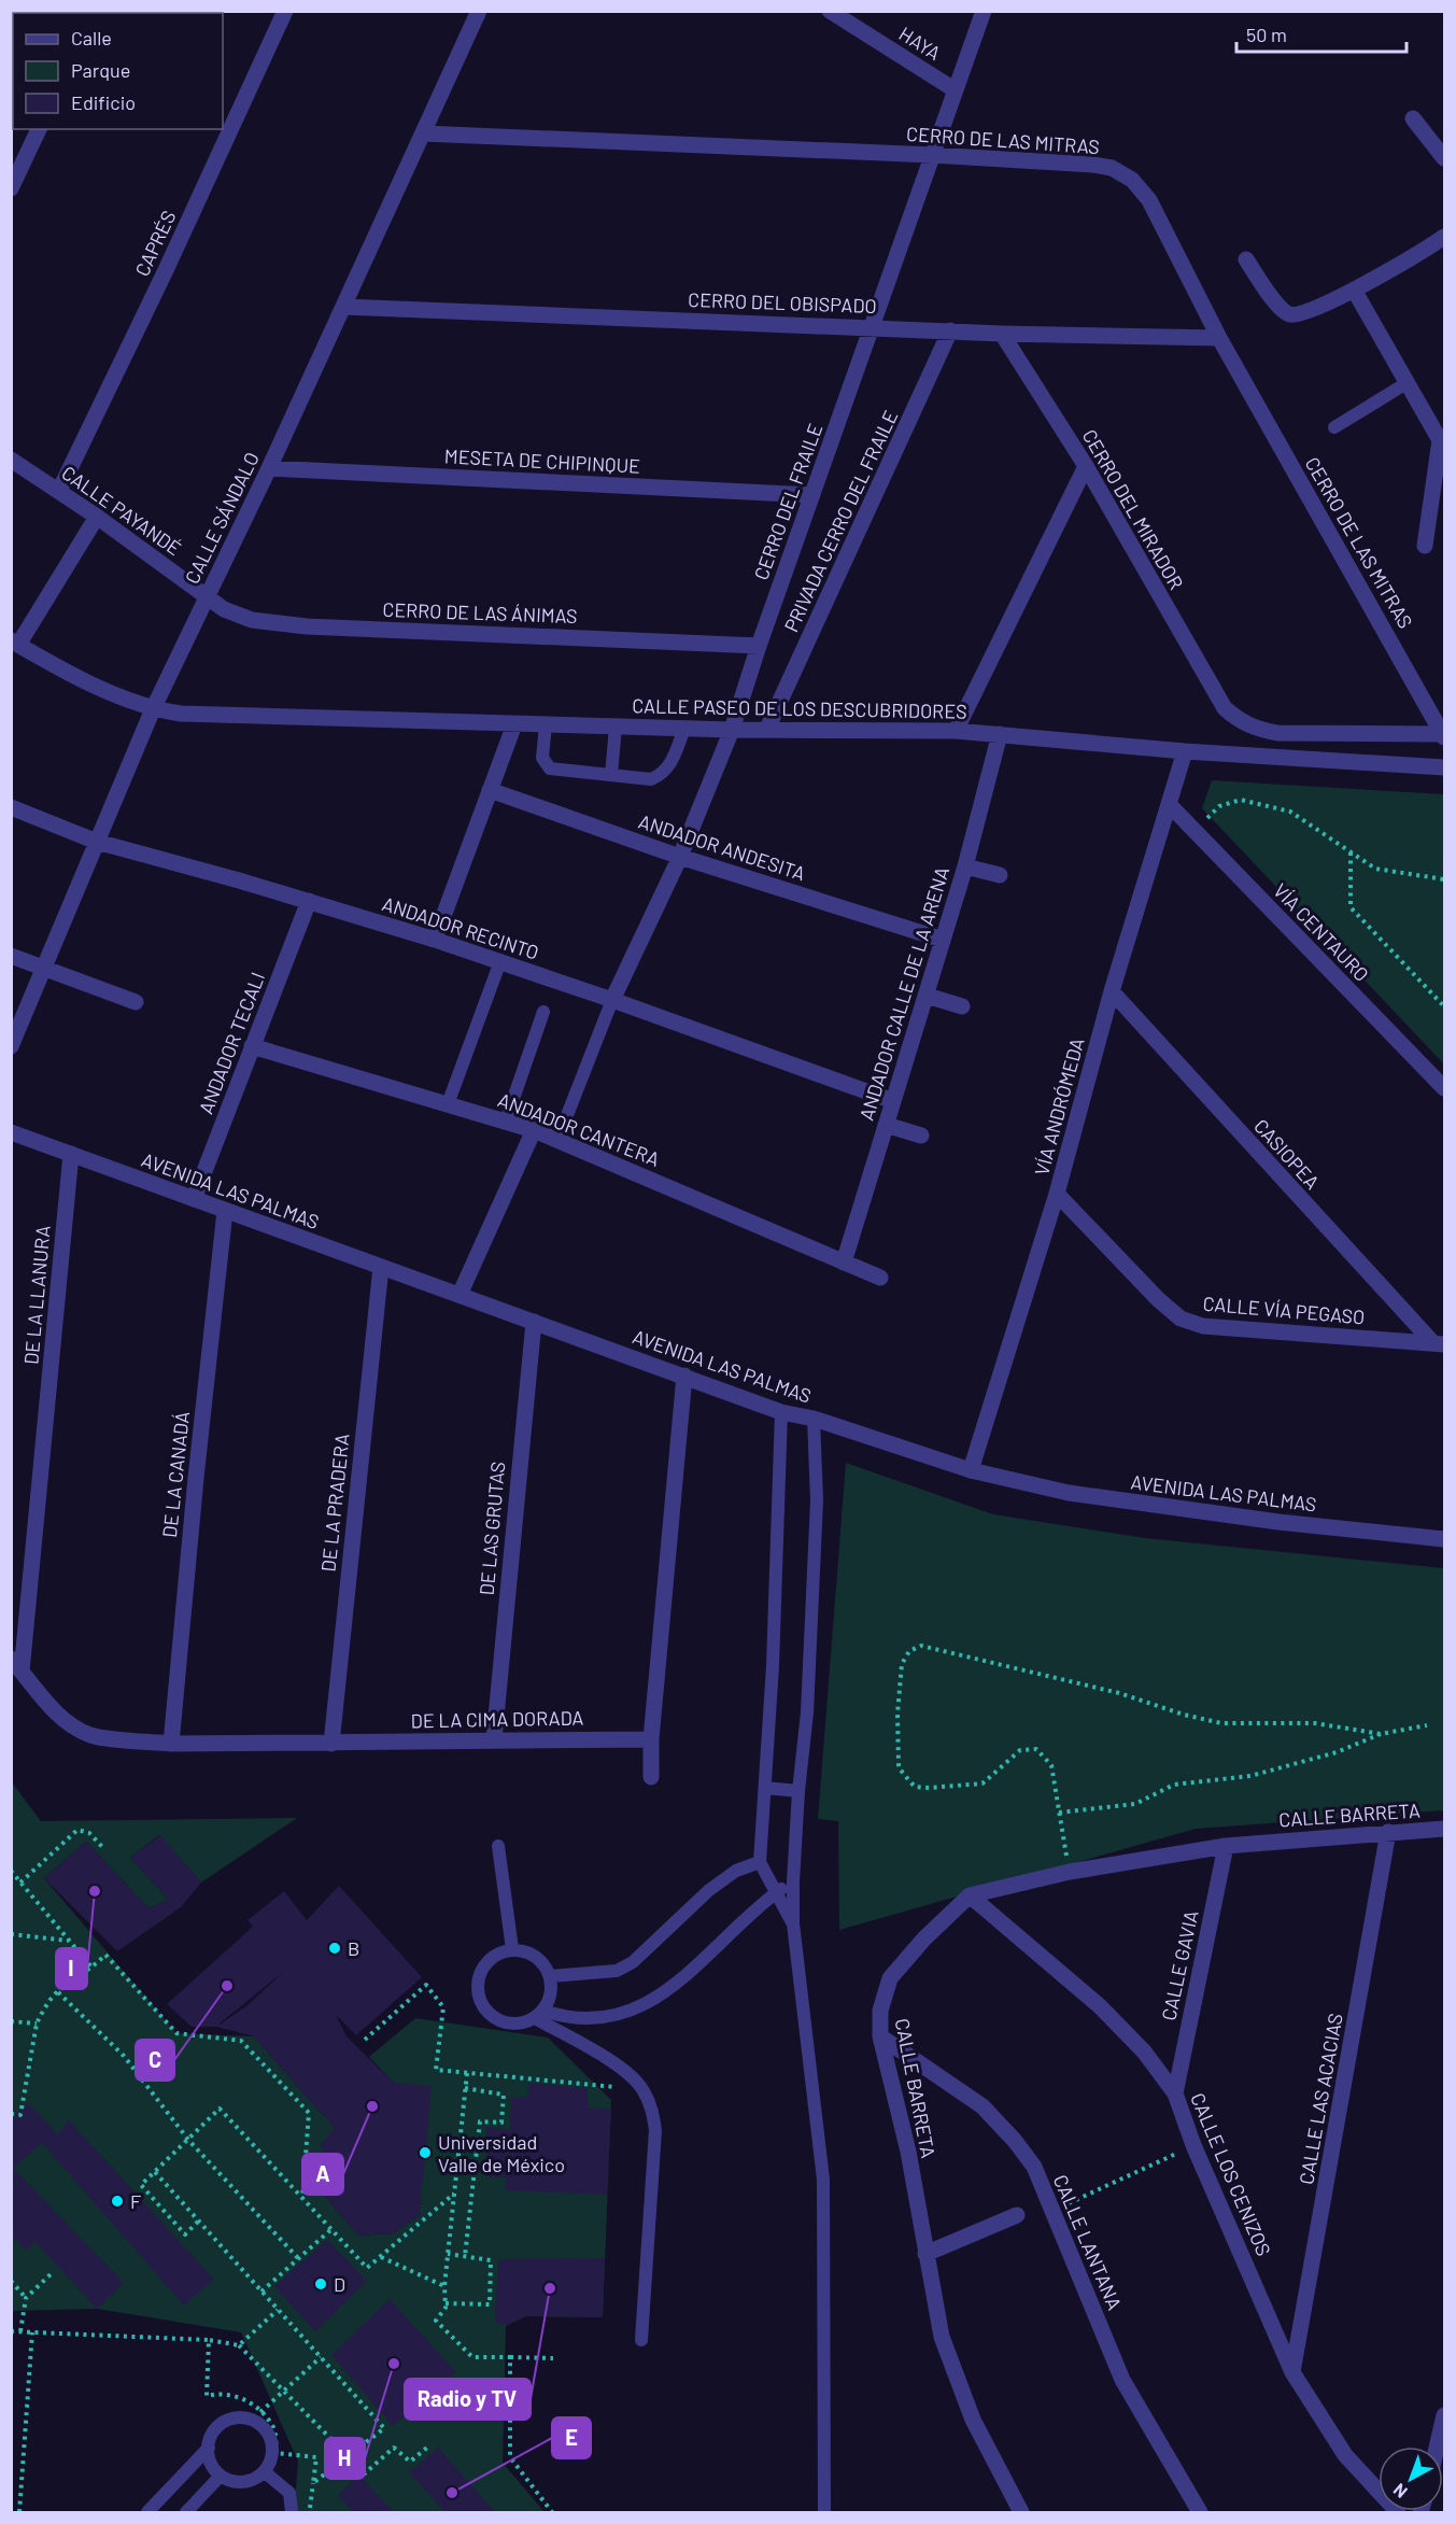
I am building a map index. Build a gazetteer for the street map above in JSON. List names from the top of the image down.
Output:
{
  "streets": {
    "street": [
      "HAYA",
      "CERRO DE LAS MITRAS",
      "CAPRÉS",
      "CERRO DEL OBISPADO",
      "MESETA DE CHIPINQUE",
      "CERRO DEL FRAILE",
      "CERRO DEL MIRADOR",
      "CALLE PAYANDÉ",
      "CALLE SÁNDALO",
      "PRIVADA CERRO DEL FRAILE",
      "CERRO DE LAS ÁNIMAS",
      "CALLE PASEO DE LOS DESCUBRIDORES",
      "ANDADOR ANDESITA",
      "ANDADOR RECINTO",
      "VÍA CENTAURO",
      "ANDADOR CALLE DE LA ARENA",
      "ANDADOR TECALI",
      "VÍA ANDRÓMEDA",
      "ANDADOR CANTERA",
      "CASIOPEA",
      "AVENIDA LAS PALMAS",
      "DE LA LLANURA",
      "CALLE VÍA PEGASO",
      "DE LA CANADÁ",
      "DE LA PRADERA",
      "DE LAS GRUTAS",
      "DE LA CIMA DORADA",
      "CALLE BARRETA",
      "CALLE GAVIA",
      "CALLE LAS ACACIAS",
      "CALLE LOS CENIZOS",
      "CALLE LANTANA"
    ]
  },
  "crossings": [
    ["HAYA", "CERRO DEL FRAILE"],
    ["CERRO DE LAS MITRAS", "CERRO DEL OBISPADO"],
    ["CERRO DE LAS MITRAS", "CERRO DEL FRAILE"],
    ["CERRO DE LAS MITRAS", "CERRO DEL MIRADOR"],
    ["CERRO DE LAS MITRAS", "CALLE SÁNDALO"],
    ["CAPRÉS", "CALLE PAYANDÉ"],
    ["CERRO DEL OBISPADO", "CERRO DEL FRAILE"],
    ["CERRO DEL OBISPADO", "CERRO DEL MIRADOR"],
    ["CERRO DEL OBISPADO", "CALLE SÁNDALO"],
    ["CERRO DEL OBISPADO", "PRIVADA CERRO DEL FRAILE"],
    ["MESETA DE CHIPINQUE", "CERRO DEL FRAILE"],
    ["MESETA DE CHIPINQUE", "CALLE SÁNDALO"],
    ["CERRO DEL FRAILE", "CERRO DE LAS ÁNIMAS"],
    ["CERRO DEL FRAILE", "CALLE PASEO DE LOS DESCUBRIDORES"],
    ["CERRO DEL FRAILE", "ANDADOR ANDESITA"],
    ["CERRO DEL FRAILE", "ANDADOR RECINTO"],
    ["CALLE PAYANDÉ", "CALLE SÁNDALO"],
    ["CALLE PAYANDÉ", "CERRO DE LAS ÁNIMAS"],
    ["CALLE SÁNDALO", "CERRO DE LAS ÁNIMAS"],
    ["CALLE SÁNDALO", "CALLE PASEO DE LOS DESCUBRIDORES"],
    ["CALLE SÁNDALO", "ANDADOR RECINTO"],
    ["PRIVADA CERRO DEL FRAILE", "CALLE PASEO DE LOS DESCUBRIDORES"],
    ["CALLE PASEO DE LOS DESCUBRIDORES", "ANDADOR CALLE DE LA ARENA"],
    ["CALLE PASEO DE LOS DESCUBRIDORES", "VÍA ANDRÓMEDA"],
    ["ANDADOR ANDESITA", "ANDADOR CALLE DE LA ARENA"],
    ["ANDADOR RECINTO", "ANDADOR CALLE DE LA ARENA"],
    ["ANDADOR RECINTO", "ANDADOR TECALI"],
    ["VÍA CENTAURO", "VÍA ANDRÓMEDA"],
    ["ANDADOR CALLE DE LA ARENA", "ANDADOR CANTERA"],
    ["ANDADOR TECALI", "ANDADOR CANTERA"],
    ["ANDADOR TECALI", "AVENIDA LAS PALMAS"],
    ["VÍA ANDRÓMEDA", "CASIOPEA"],
    ["VÍA ANDRÓMEDA", "AVENIDA LAS PALMAS"],
    ["VÍA ANDRÓMEDA", "CALLE VÍA PEGASO"],
    ["CASIOPEA", "CALLE VÍA PEGASO"],
    ["AVENIDA LAS PALMAS", "DE LA LLANURA"],
    ["AVENIDA LAS PALMAS", "DE LA CANADÁ"],
    ["AVENIDA LAS PALMAS", "DE LA PRADERA"],
    ["AVENIDA LAS PALMAS", "DE LAS GRUTAS"],
    ["DE LA LLANURA", "DE LA CIMA DORADA"],
    ["DE LA CANADÁ", "DE LA CIMA DORADA"],
    ["DE LA PRADERA", "DE LA CIMA DORADA"],
    ["DE LAS GRUTAS", "DE LA CIMA DORADA"],
    ["CALLE BARRETA", "CALLE GAVIA"],
    ["CALLE BARRETA", "CALLE LAS ACACIAS"],
    ["CALLE BARRETA", "CALLE LOS CENIZOS"],
    ["CALLE BARRETA", "CALLE LANTANA"],
    ["CALLE GAVIA", "CALLE LOS CENIZOS"],
    ["CALLE LAS ACACIAS", "CALLE LOS CENIZOS"]
  ],
  "places": [
    "I",
    "B",
    "C",
    "A",
    "Universidad Valle de México",
    "F",
    "D",
    "Radio y TV",
    "H",
    "E"
  ],
  "legend": ["Calle", "Parque", "Edificio"],
  "scale_bar": "50 m",
  "north": "bottom left"
}
